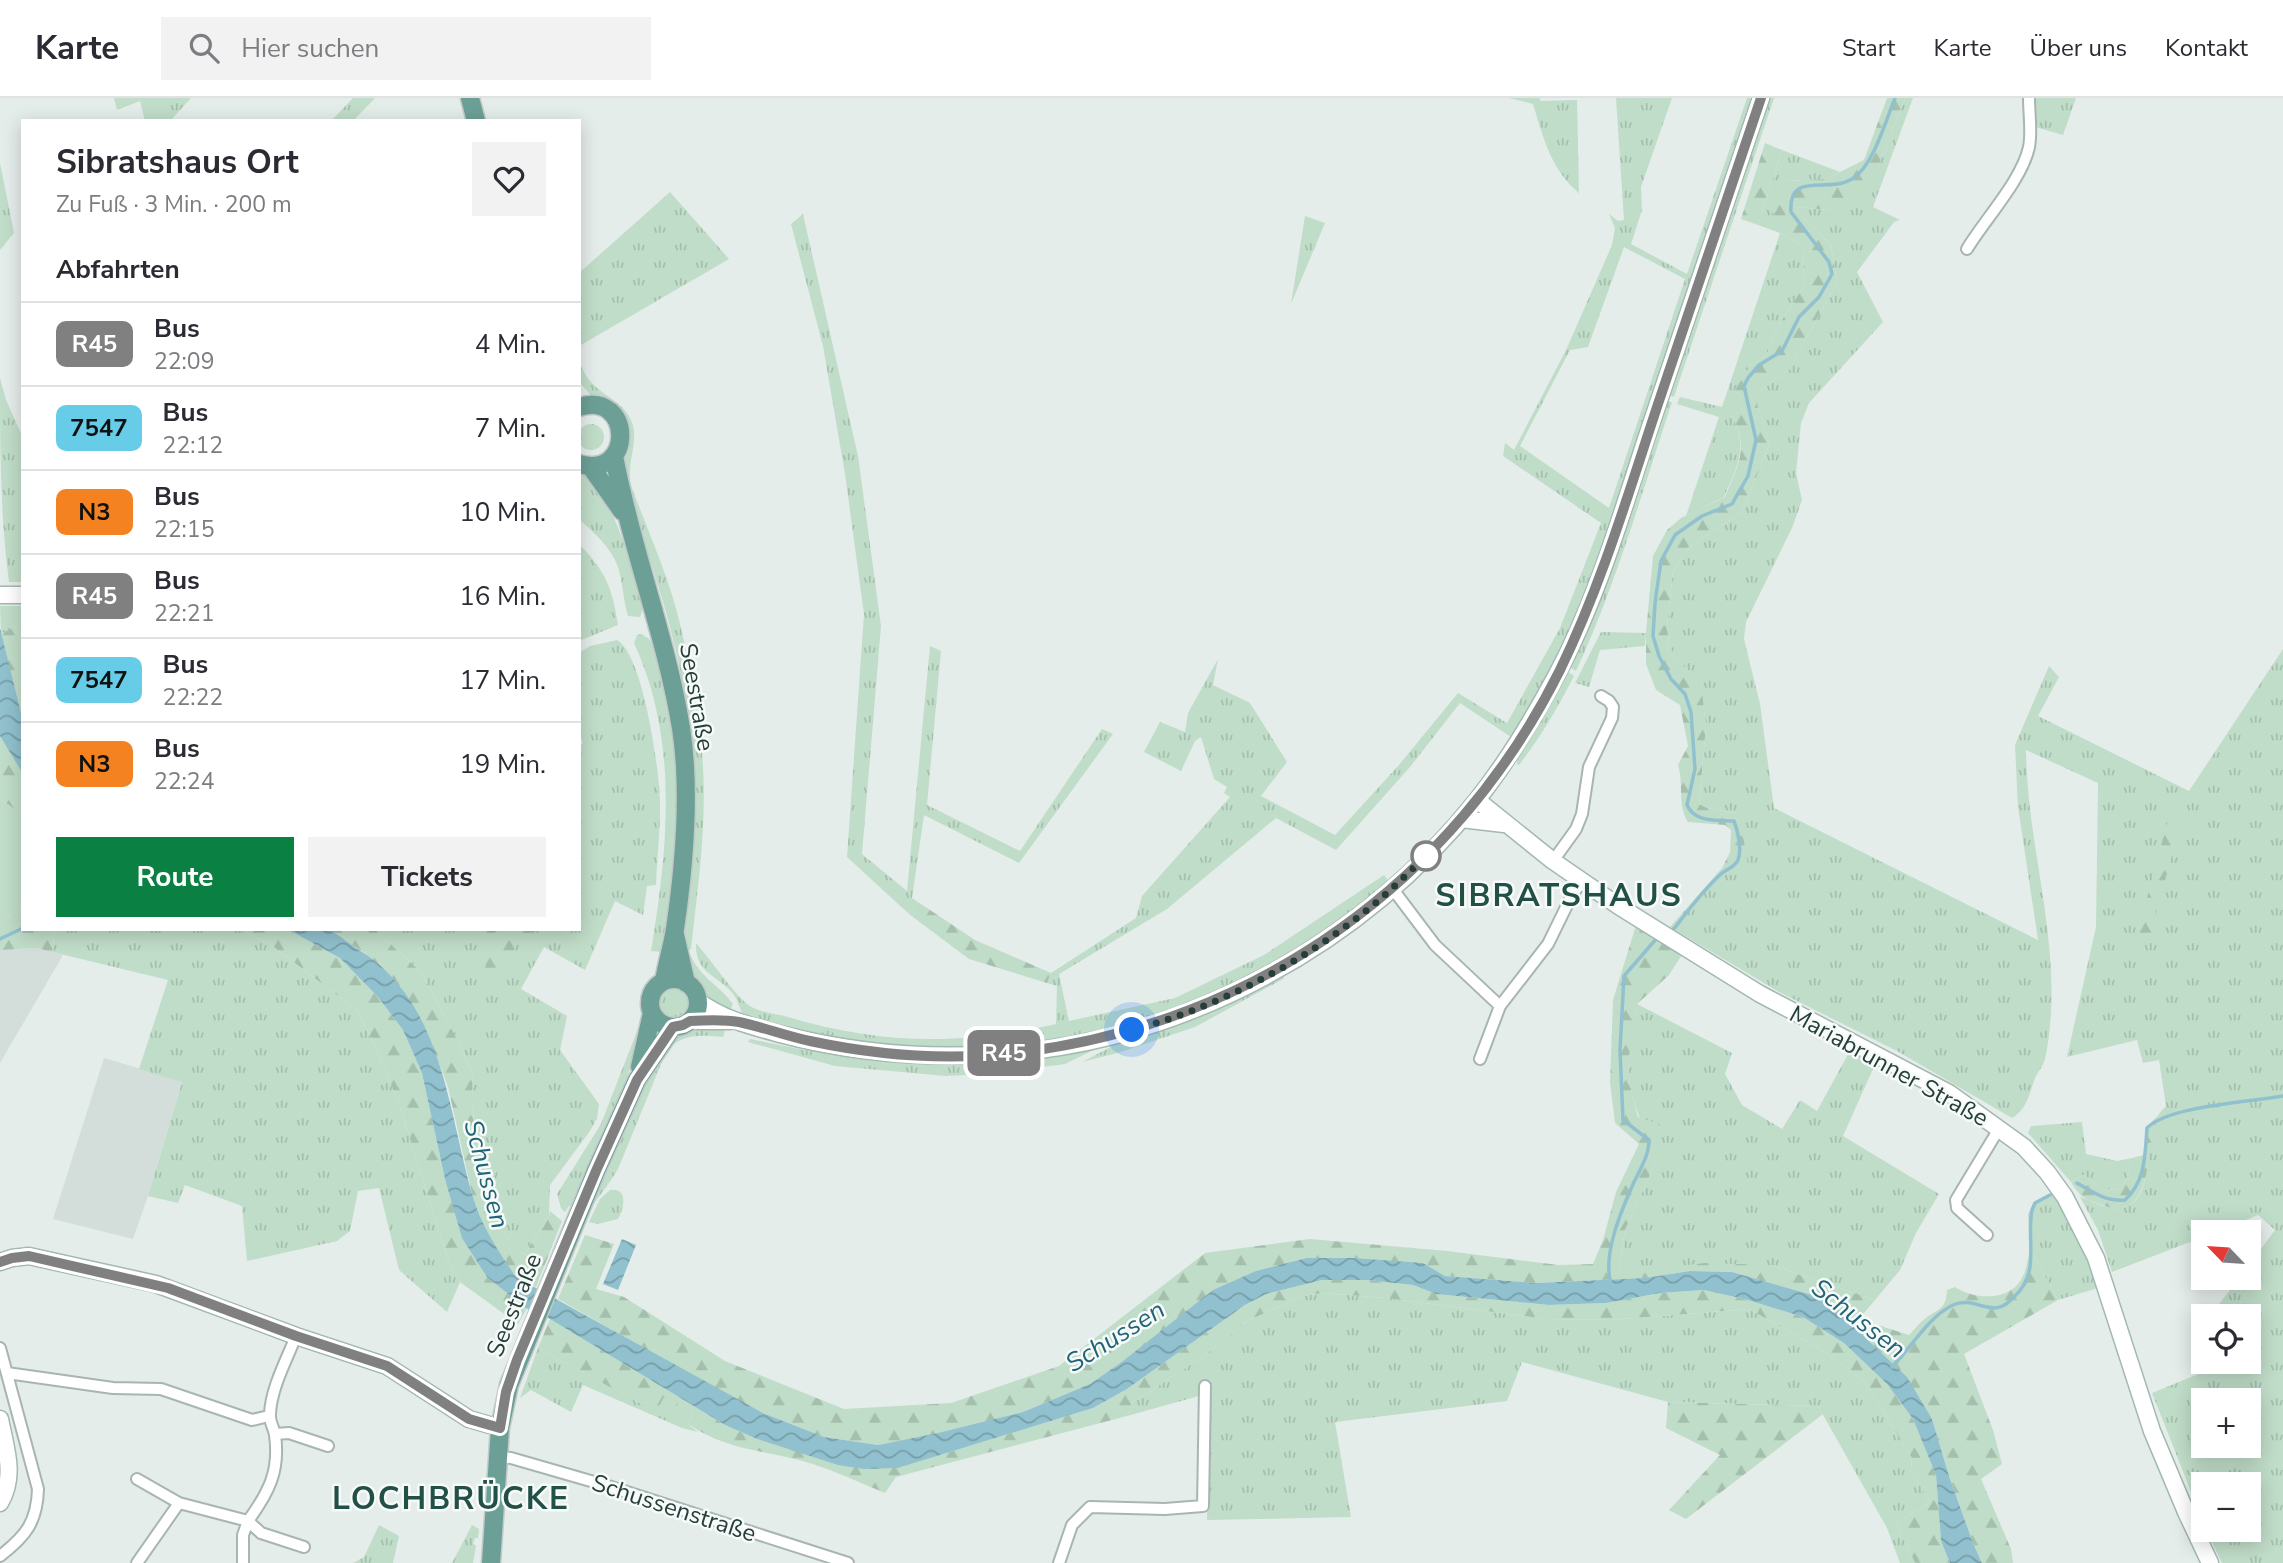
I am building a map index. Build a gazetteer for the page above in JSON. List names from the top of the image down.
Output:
{
  "streets": {
    "main road": ["Seestraße"],
    "street": ["Mariabrunner Straße", "Schussenstraße"]
  },
  "crossings": [
    ["Seestraße", "Schussenstraße"]
  ],
  "districts": ["SIBRATSHAUS", "LOCHBRÜCKE"],
  "water": ["Schussen"],
  "lines": ["bus line R45"],
  "north": "top left",
  "page": {
    "header": "Karte",
    "search": "Hier suchen",
    "nav": [
      "Start",
      "Karte",
      "Über uns",
      "Kontakt"
    ],
    "on_map": "R45",
    "heading": [
      ["Sibratshaus Ort", "Zu Fuß · 3 Min. · 200 m"],
      "Abfahrten"
    ],
    "list": [
      {
        "mark": "R45",
        "name": "Bus",
        "note": "22:09",
        "value": "4 Min."
      },
      {
        "mark": "7547",
        "name": "Bus",
        "note": "22:12",
        "value": "7 Min."
      },
      {
        "mark": "N3",
        "name": "Bus",
        "note": "22:15",
        "value": "10 Min."
      },
      {
        "mark": "R45",
        "name": "Bus",
        "note": "22:21",
        "value": "16 Min."
      },
      {
        "mark": "7547",
        "name": "Bus",
        "note": "22:22",
        "value": "17 Min."
      },
      {
        "mark": "N3",
        "name": "Bus",
        "note": "22:24",
        "value": "19 Min."
      }
    ],
    "buttons": ["Route", "Tickets"],
    "map_buttons": ["+", "−"]
  }
}
